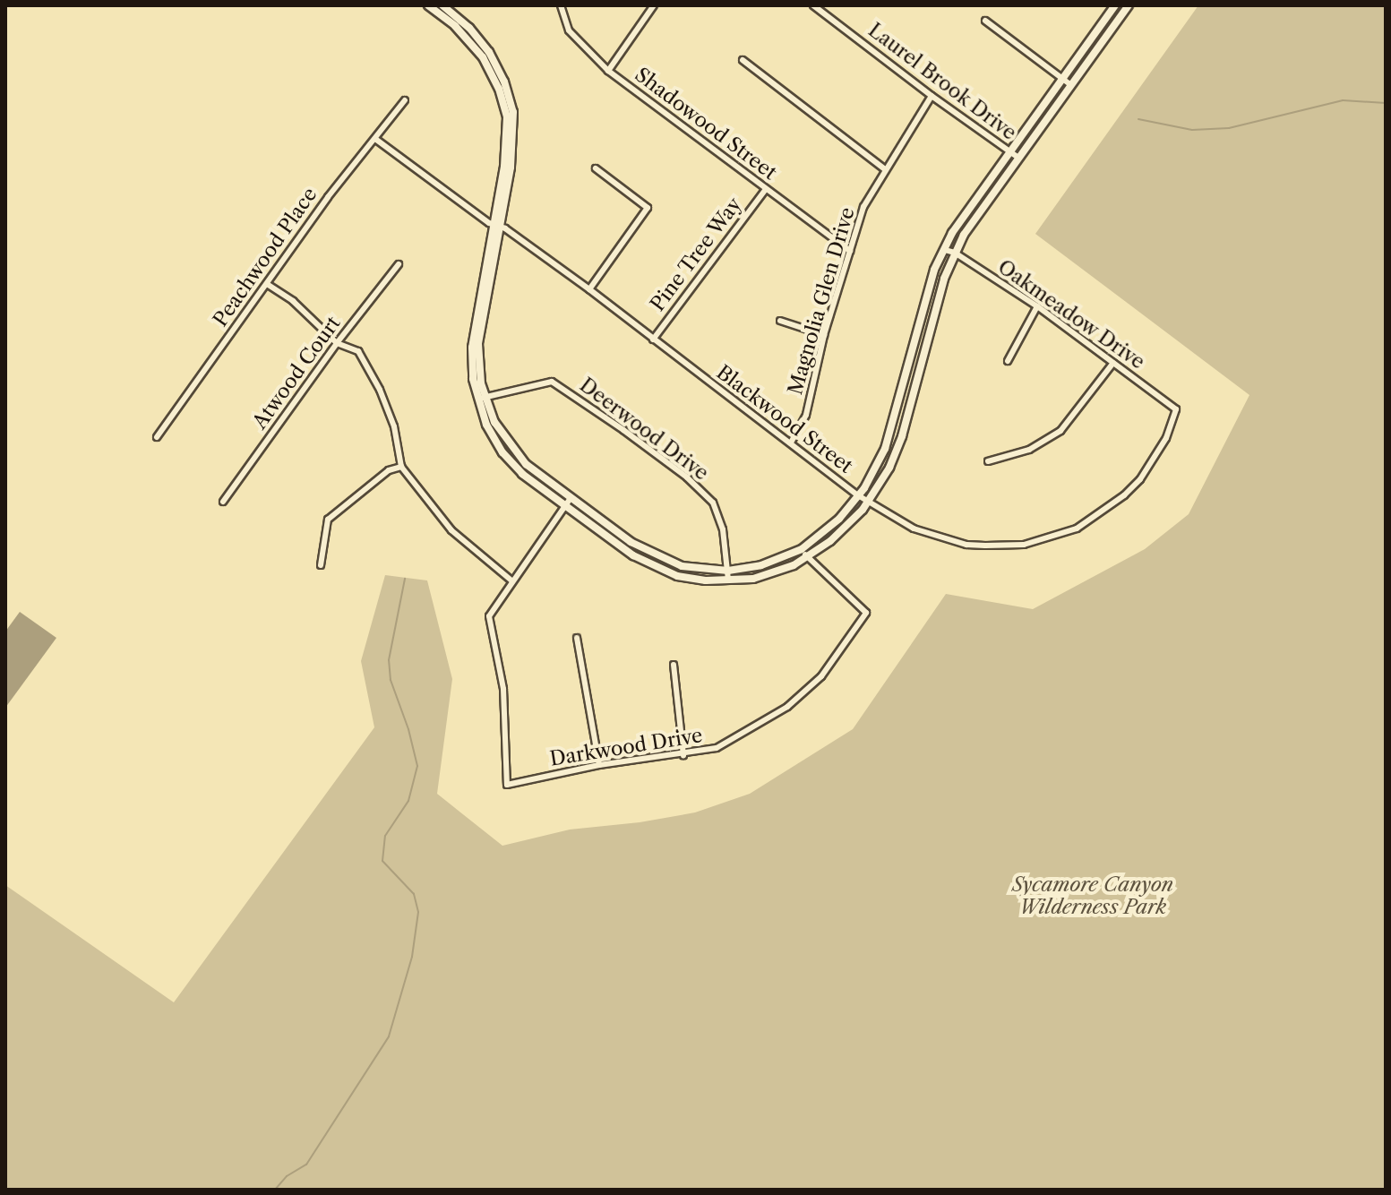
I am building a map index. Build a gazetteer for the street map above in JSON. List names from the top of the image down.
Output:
{
  "streets": {
    "street": [
      "Laurel Brook Drive",
      "Shadowood Street",
      "Pine Tree Way",
      "Peachwood Place",
      "Magnolia Glen Drive",
      "Oakmeadow Drive",
      "Atwood Court",
      "Blackwood Street",
      "Deerwood Drive",
      "Darkwood Drive"
    ]
  },
  "crossings": [
    ["Laurel Brook Drive", "Magnolia Glen Drive"],
    ["Shadowood Street", "Pine Tree Way"],
    ["Shadowood Street", "Magnolia Glen Drive"],
    ["Pine Tree Way", "Blackwood Street"],
    ["Peachwood Place", "Blackwood Street"],
    ["Magnolia Glen Drive", "Blackwood Street"],
    ["Oakmeadow Drive", "Blackwood Street"]
  ],
  "parks": ["Sycamore Canyon Wilderness Park"]
}
